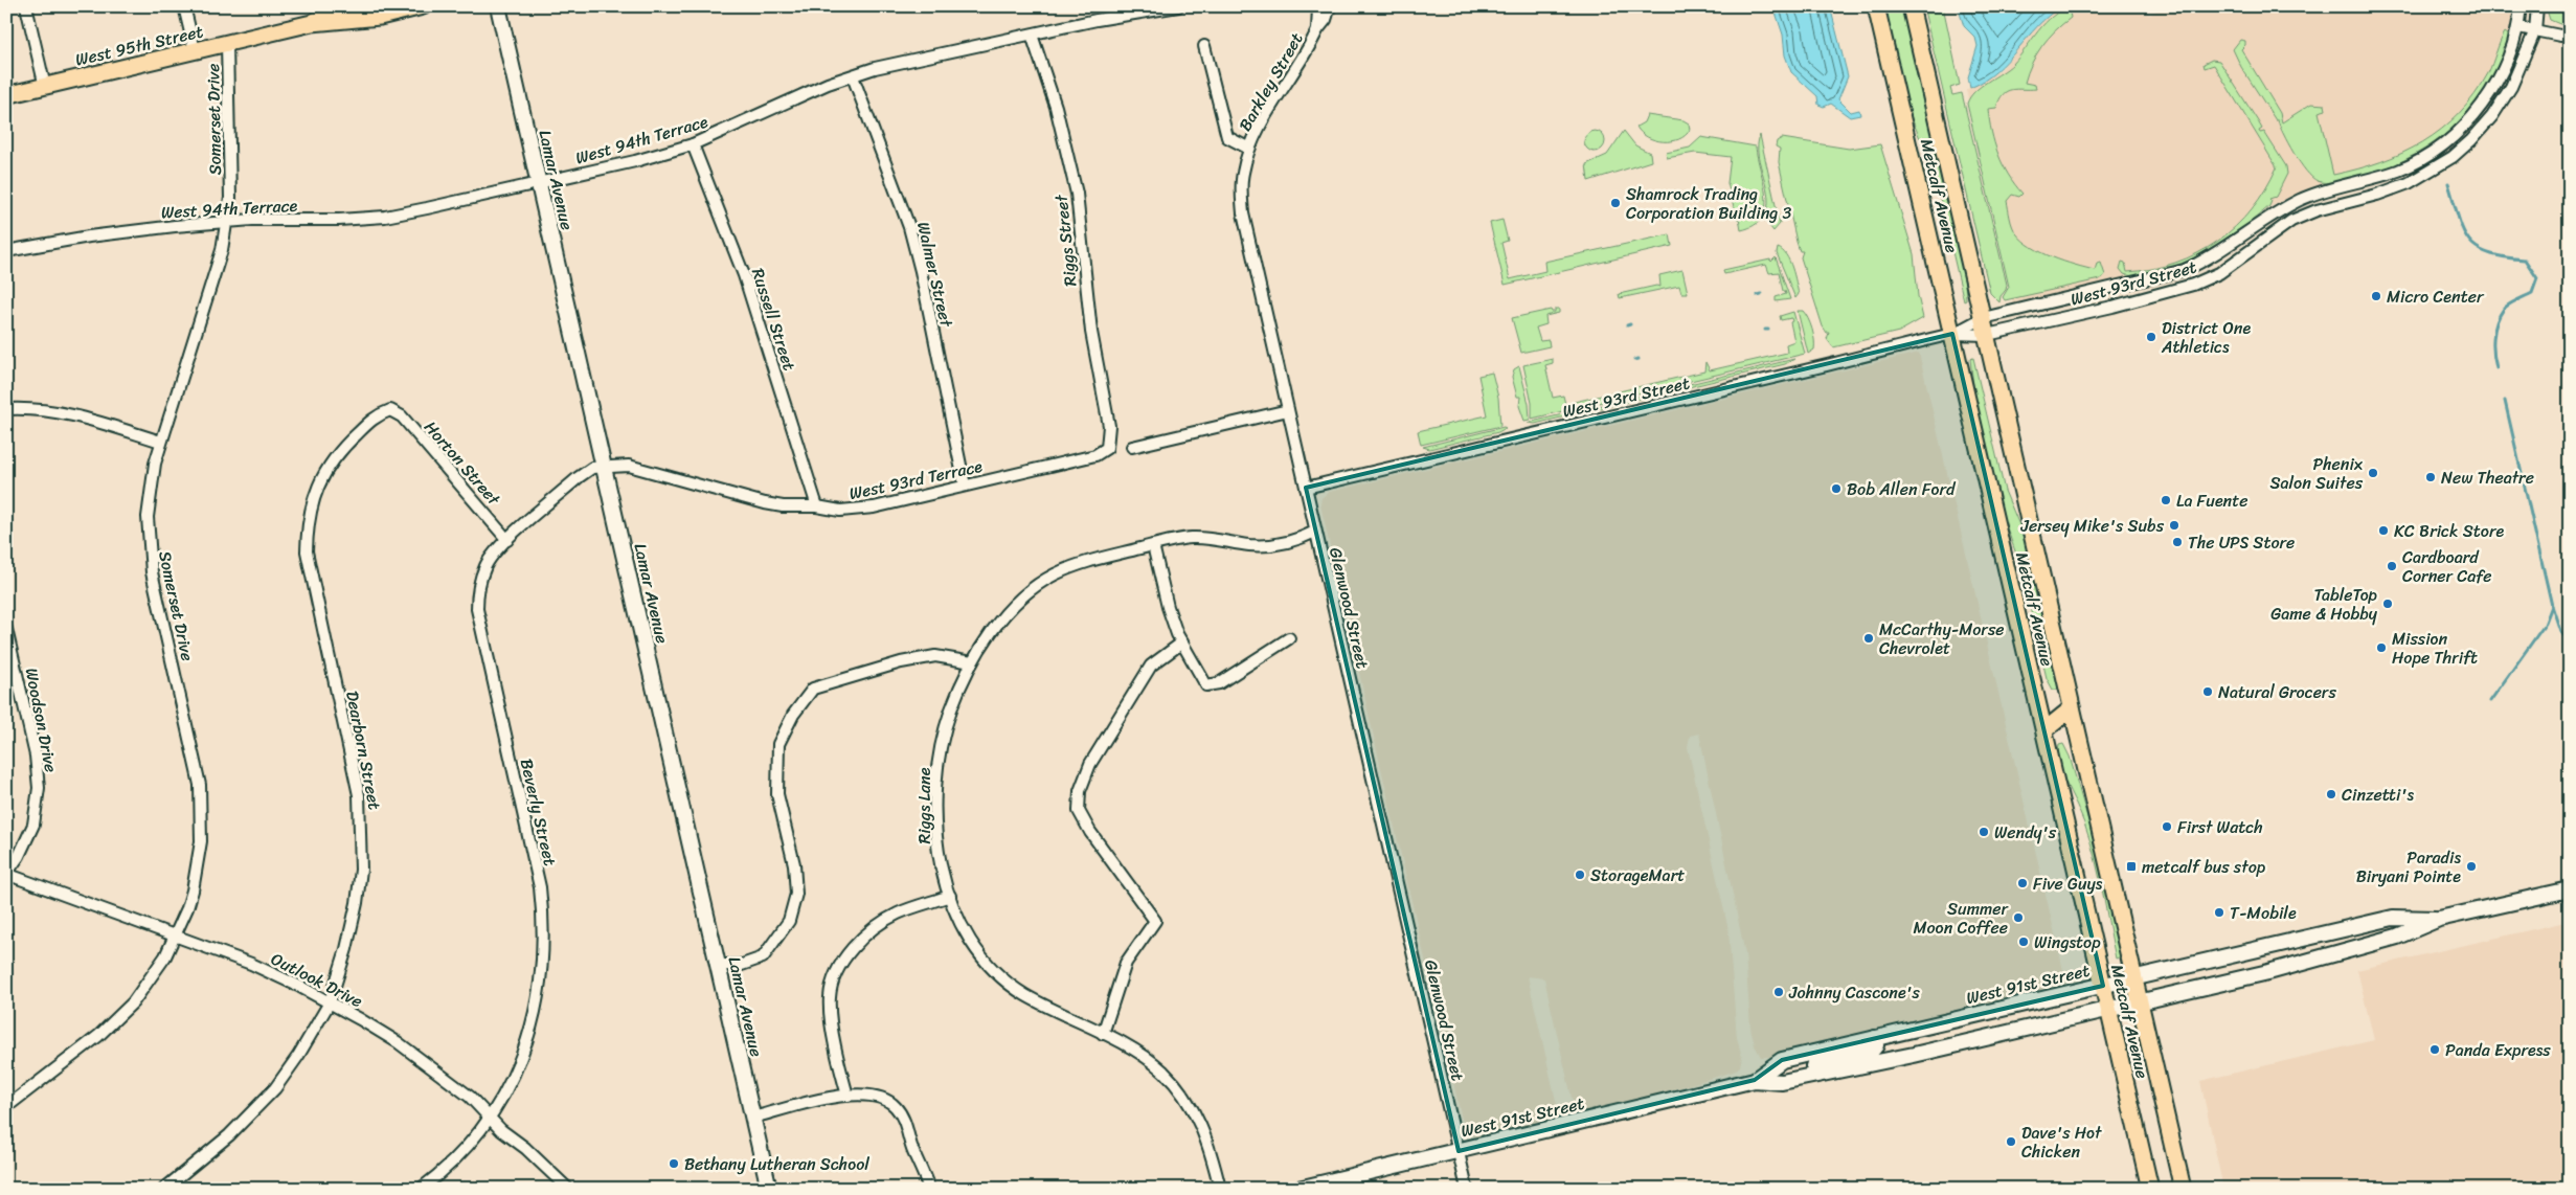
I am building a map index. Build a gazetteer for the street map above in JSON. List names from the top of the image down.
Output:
{
  "streets": {
    "main road": ["West 95th Street", "Metcalf Avenue"],
    "street": [
      "Barkley Street",
      "Somerset Drive",
      "West 94th Terrace",
      "Lamar Avenue",
      "Riggs Street",
      "Walmer Street",
      "West 93rd Street",
      "Russell Street",
      "Horton Street",
      "West 93rd Terrace",
      "Glenwood Street",
      "Woodson Drive",
      "Dearborn Street",
      "Riggs Lane",
      "Beverly Street",
      "Outlook Drive",
      "West 91st Street"
    ]
  },
  "crossings": [
    ["West 95th Street", "Somerset Drive"],
    ["Barkley Street", "Glenwood Street"],
    ["Somerset Drive", "West 94th Terrace"],
    ["Somerset Drive", "Outlook Drive"],
    ["West 94th Terrace", "Lamar Avenue"],
    ["West 94th Terrace", "Riggs Street"],
    ["West 94th Terrace", "Walmer Street"],
    ["West 94th Terrace", "Russell Street"],
    ["Lamar Avenue", "West 93rd Terrace"],
    ["Lamar Avenue", "Beverly Street"],
    ["Metcalf Avenue", "West 93rd Street"],
    ["Metcalf Avenue", "West 91st Street"],
    ["Riggs Street", "West 93rd Terrace"],
    ["Walmer Street", "West 93rd Terrace"],
    ["West 93rd Street", "Glenwood Street"],
    ["Russell Street", "West 93rd Terrace"],
    ["Horton Street", "Dearborn Street"],
    ["Horton Street", "Beverly Street"],
    ["West 93rd Terrace", "Beverly Street"],
    ["Glenwood Street", "Riggs Lane"],
    ["Glenwood Street", "West 91st Street"],
    ["Woodson Drive", "Outlook Drive"],
    ["Dearborn Street", "Outlook Drive"],
    ["Beverly Street", "Outlook Drive"]
  ],
  "places": {
    "other": [
      "Shamrock Trading Corporation Building 3",
      "Micro Center",
      "District One Athletics",
      "Phenix Salon Suites",
      "New Theatre",
      "Bob Allen Ford",
      "La Fuente",
      "Jersey Mike's Subs",
      "KC Brick Store",
      "The UPS Store",
      "Cardboard Corner Cafe",
      "TableTop Game & Hobby",
      "McCarthy-Morse Chevrolet",
      "Mission Hope Thrift",
      "Natural Grocers",
      "Cinzetti's",
      "First Watch",
      "Wendy's",
      "Paradis Biryani Pointe",
      "StorageMart",
      "Five Guys",
      "T-Mobile",
      "Summer Moon Coffee",
      "Wingstop",
      "Johnny Cascone's",
      "Panda Express",
      "Dave's Hot Chicken",
      "Bethany Lutheran School"
    ],
    "transit": ["metcalf bus stop"]
  }
}
